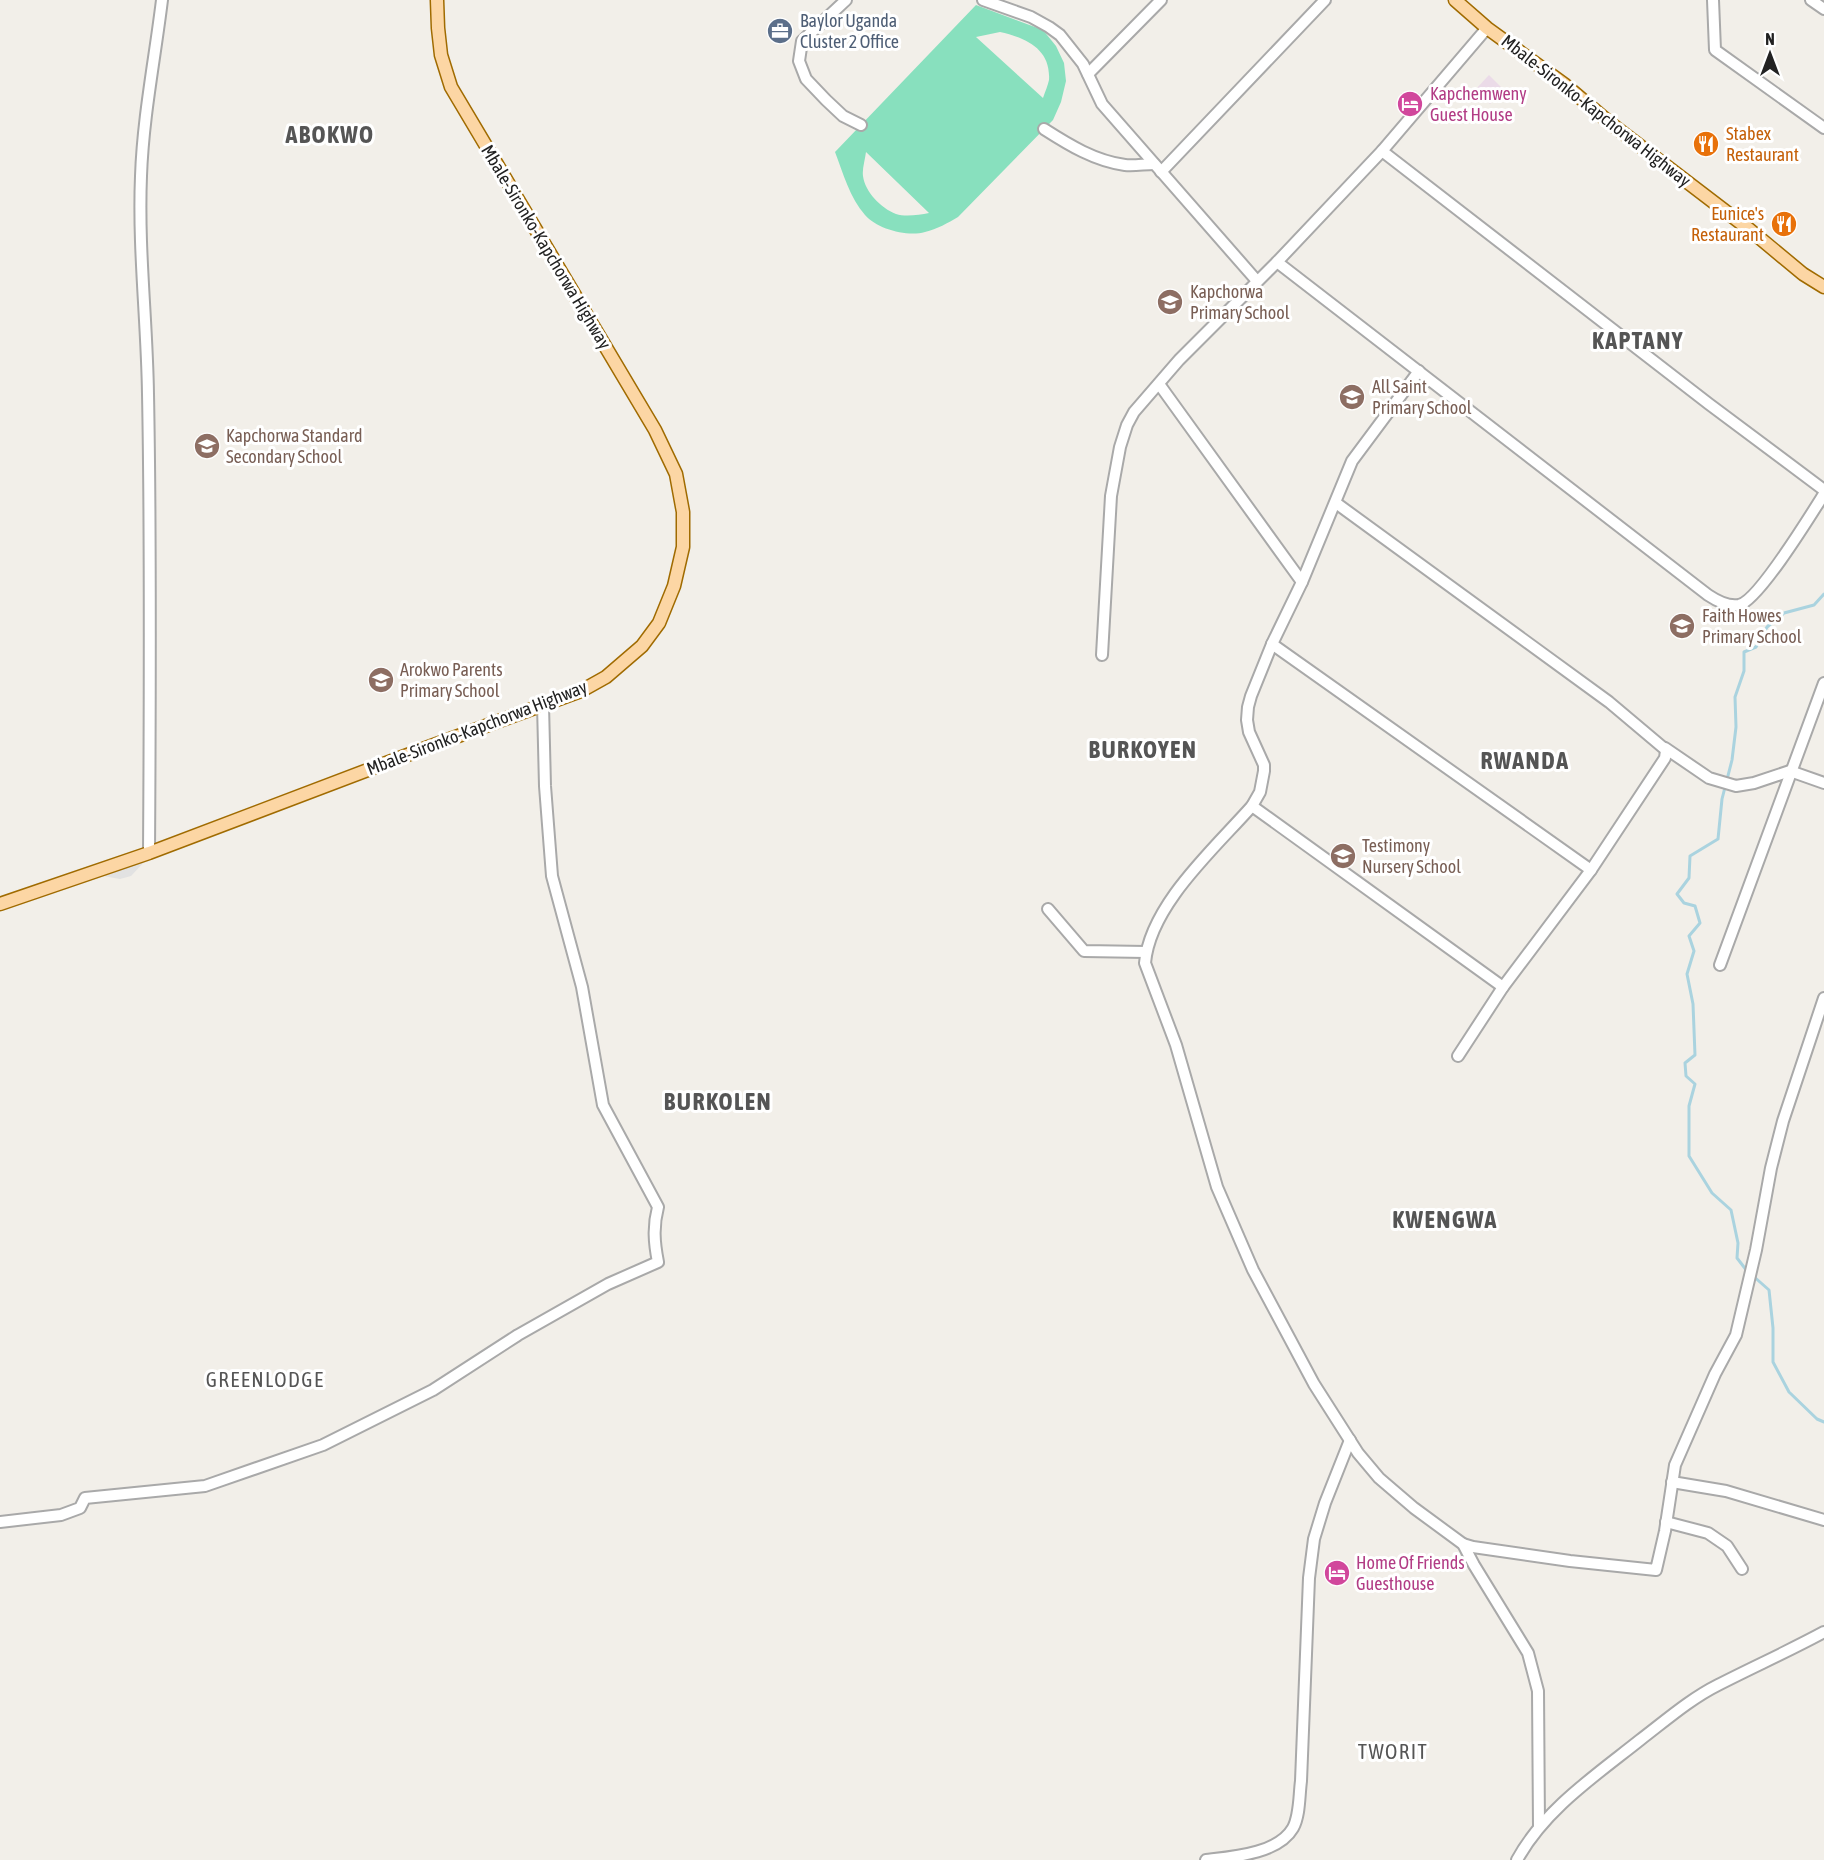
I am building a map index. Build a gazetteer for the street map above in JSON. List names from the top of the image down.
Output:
{
  "streets": {
    "main road": ["Mbale-Sironko-Kapchorwa Highway"]
  },
  "districts": [
    "ABOKWO",
    "KAPTANY",
    "BURKOYEN",
    "RWANDA",
    "BURKOLEN",
    "KWENGWA",
    "GREENLODGE",
    "TWORIT"
  ],
  "places": {
    "office": ["Baylor Uganda Cluster 2 Office"],
    "hotel": ["Kapchemweny Guest House", "Home Of Friends Guesthouse"],
    "restaurant": ["Stabex Restaurant", "Eunice's Restaurant"],
    "school or university": [
      "Kapchorwa Primary School",
      "All Saint Primary School",
      "Kapchorwa Standard Secondary School",
      "Faith Howes Primary School",
      "Arokwo Parents Primary School",
      "Testimony Nursery School"
    ]
  },
  "north": "top"
}
